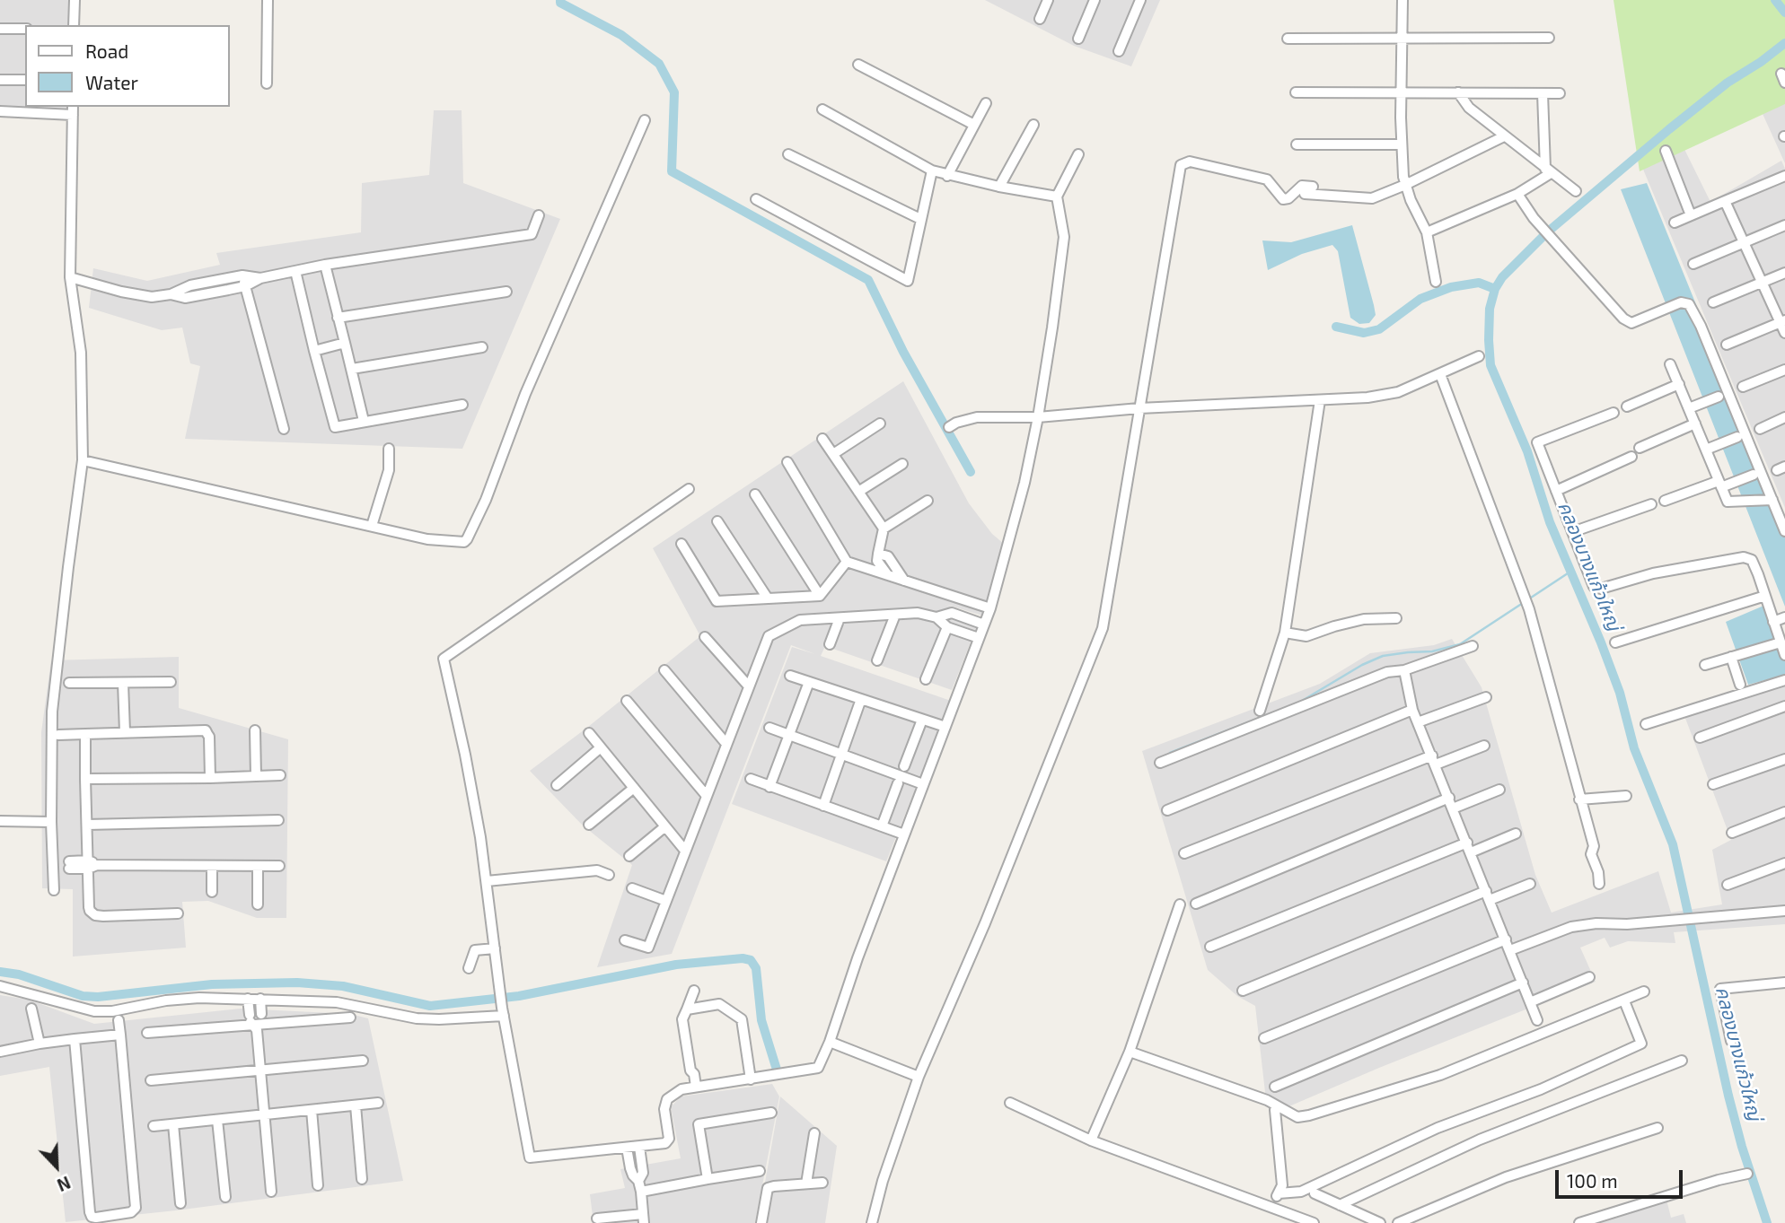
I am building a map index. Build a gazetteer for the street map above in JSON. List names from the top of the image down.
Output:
{
  "water": ["คลองบางแก้วใหญ่"],
  "legend": ["Road", "Water"],
  "scale_bar": "100 m",
  "north": "bottom right"
}
